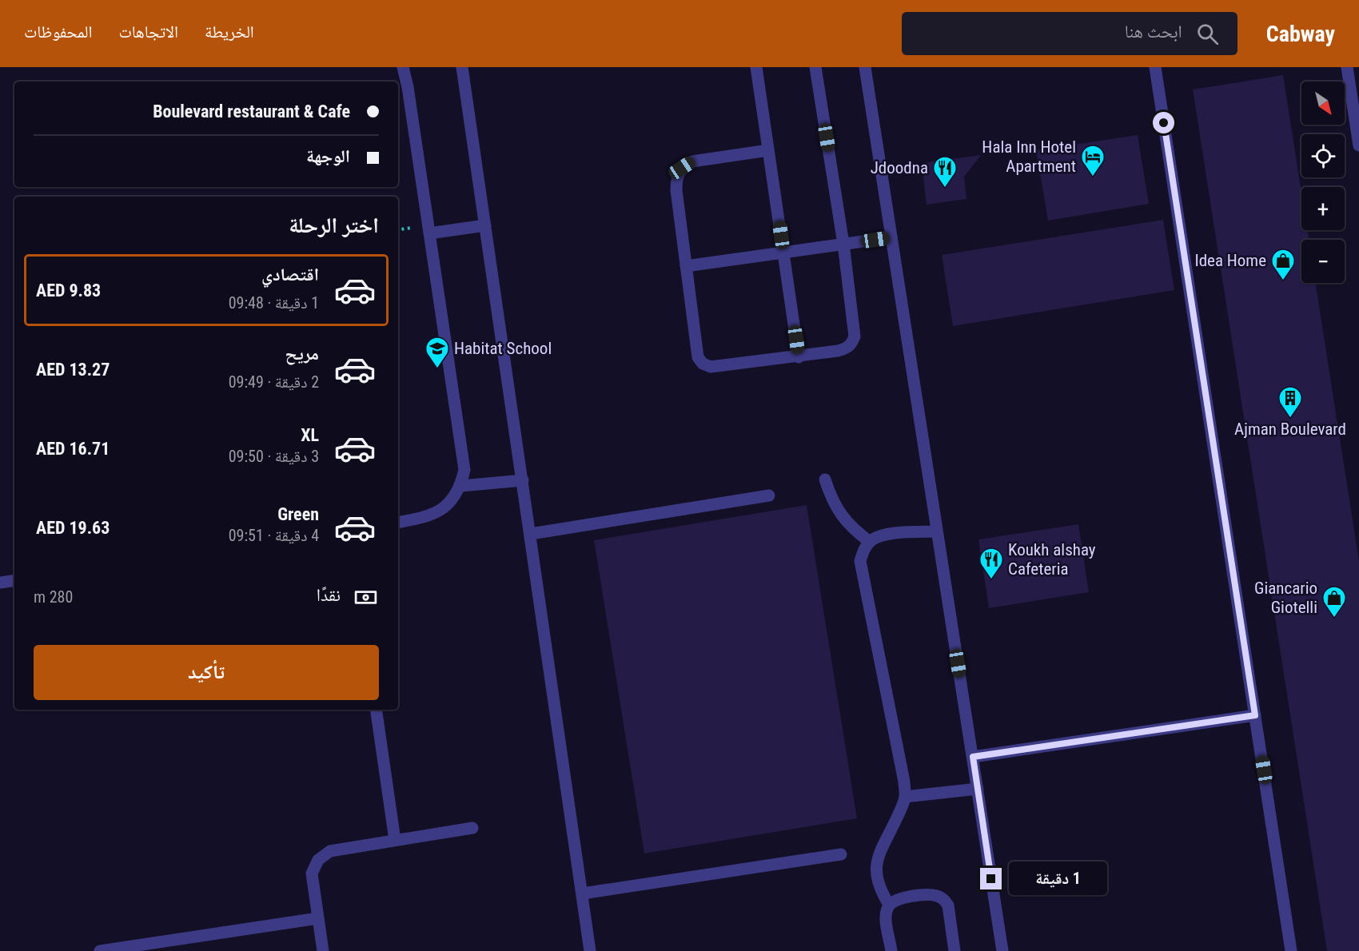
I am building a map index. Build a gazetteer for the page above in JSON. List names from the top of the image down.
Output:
{
  "places": {
    "hotel": ["Hala Inn Hotel Apartment"],
    "restaurant": ["Jdoodna", "Koukh alshay Cafeteria"],
    "shop": ["Idea Home", "Giancario Giotelli"],
    "school or university": ["Habitat School"],
    "building": ["Ajman Boulevard"]
  },
  "north": "bottom right",
  "page": {
    "header": "Cabway",
    "search": "ابحث هنا",
    "nav": ["الخريطة", "الاتجاهات", "المحفوظات"],
    "map_buttons": ["+", "−"],
    "banner": ["Boulevard restaurant & Cafe", "الوجهة"],
    "heading": "اختر الرحلة",
    "list": [
      {
        "name": "اقتصادي",
        "note": "1 دقيقة · 09:48",
        "value": "AED 9.83"
      },
      {
        "name": "مريح",
        "note": "2 دقيقة · 09:49",
        "value": "AED 13.27"
      },
      {
        "name": "XL",
        "note": "3 دقيقة · 09:50",
        "value": "AED 16.71"
      },
      {
        "name": "Green",
        "note": "4 دقيقة · 09:51",
        "value": "AED 19.63"
      }
    ],
    "pay": ["نقدًا", "280 m"],
    "buttons": "تأكيد",
    "bubble": "1 دقيقة"
  }
}
